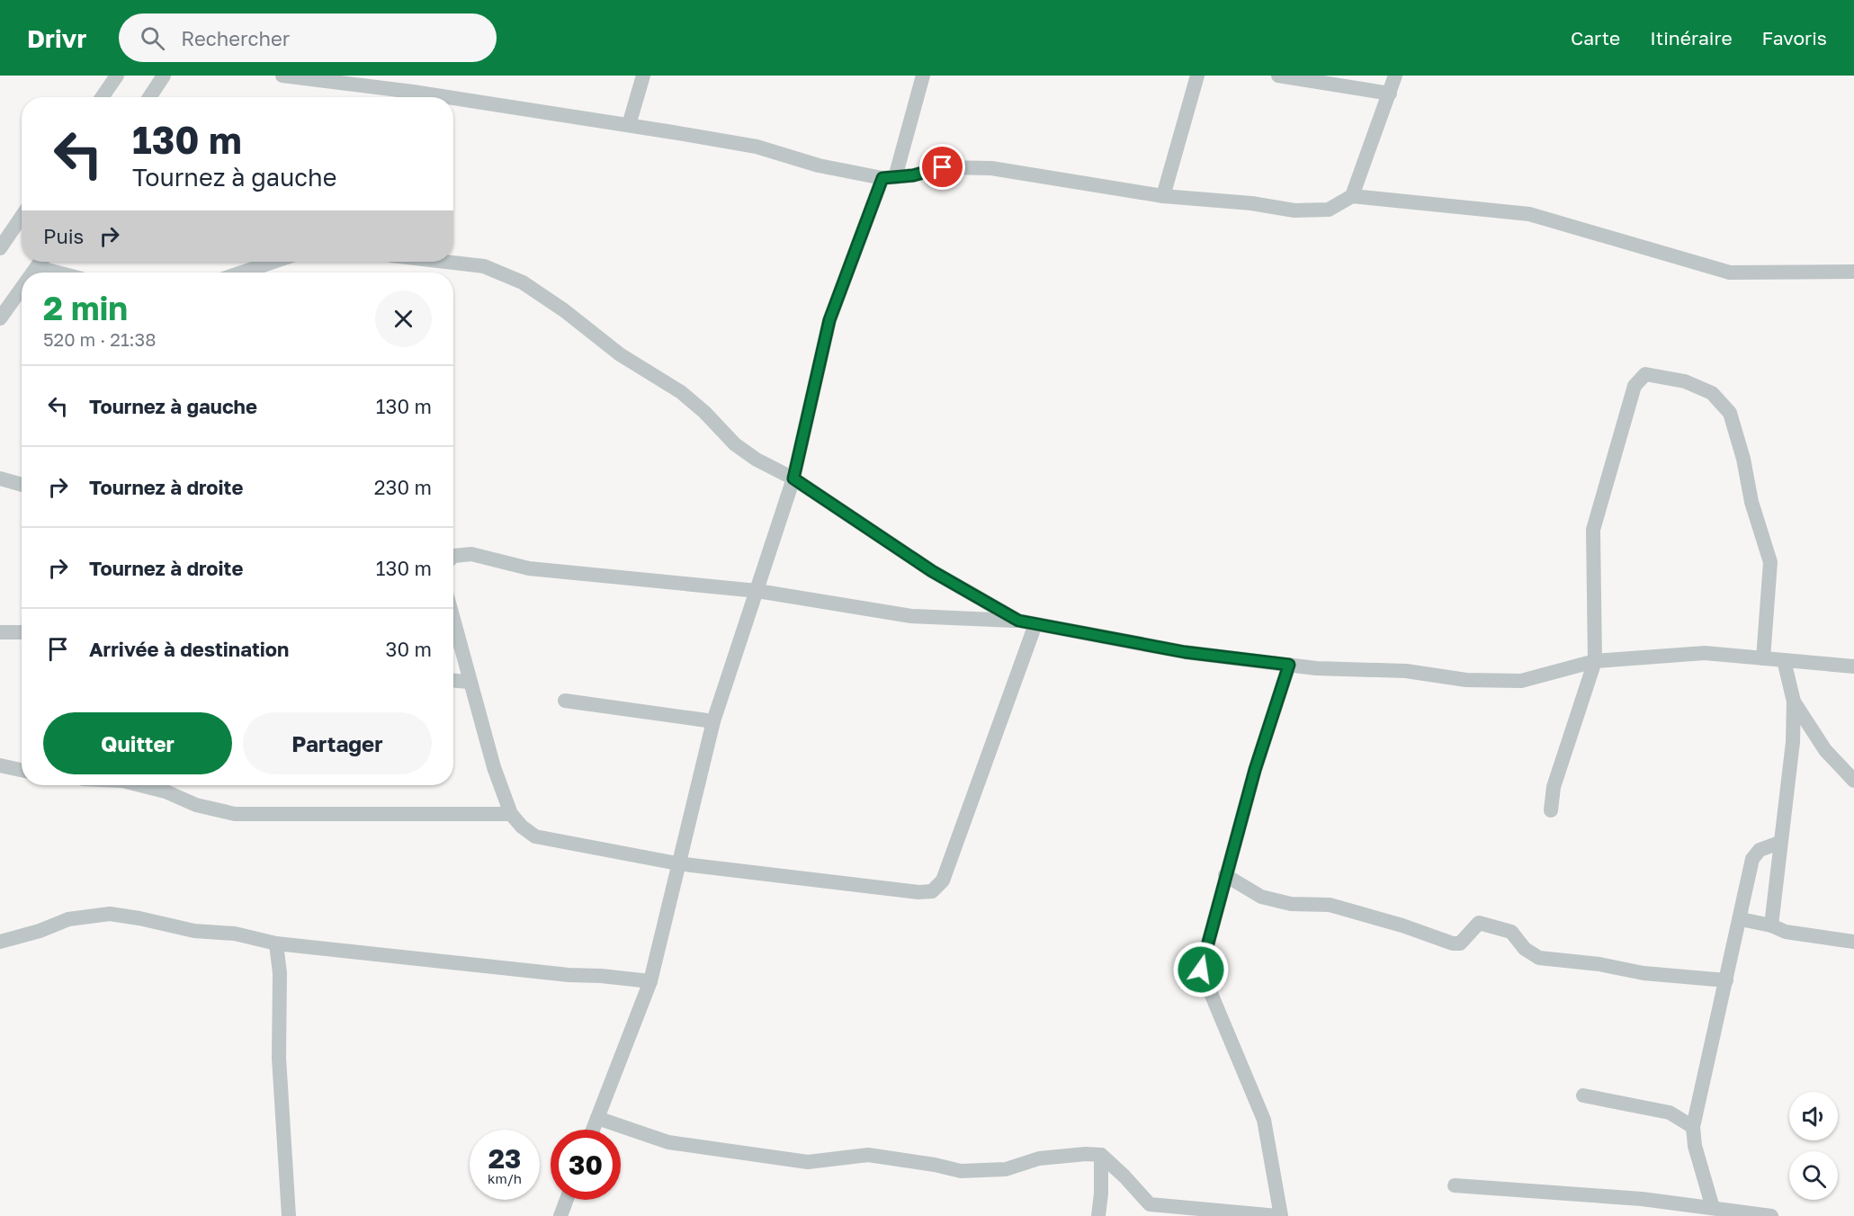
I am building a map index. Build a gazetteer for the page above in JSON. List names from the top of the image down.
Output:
{
  "page": {
    "header": "Drivr",
    "search": "Rechercher",
    "nav": ["Carte", "Itinéraire", "Favoris"],
    "turn": ["130 m", "Tournez à gauche"],
    "then": "Puis",
    "heading": ["2 min", "520 m · 21:38"],
    "list": [
      {
        "name": "Tournez à gauche",
        "value": "130 m"
      },
      {
        "name": "Tournez à droite",
        "value": "230 m"
      },
      {
        "name": "Tournez à droite",
        "value": "130 m"
      },
      {
        "name": "Arrivée à destination",
        "value": "30 m"
      }
    ],
    "buttons": ["Quitter", "Partager"],
    "speed": "23 km/h",
    "limit": "30"
  }
}
